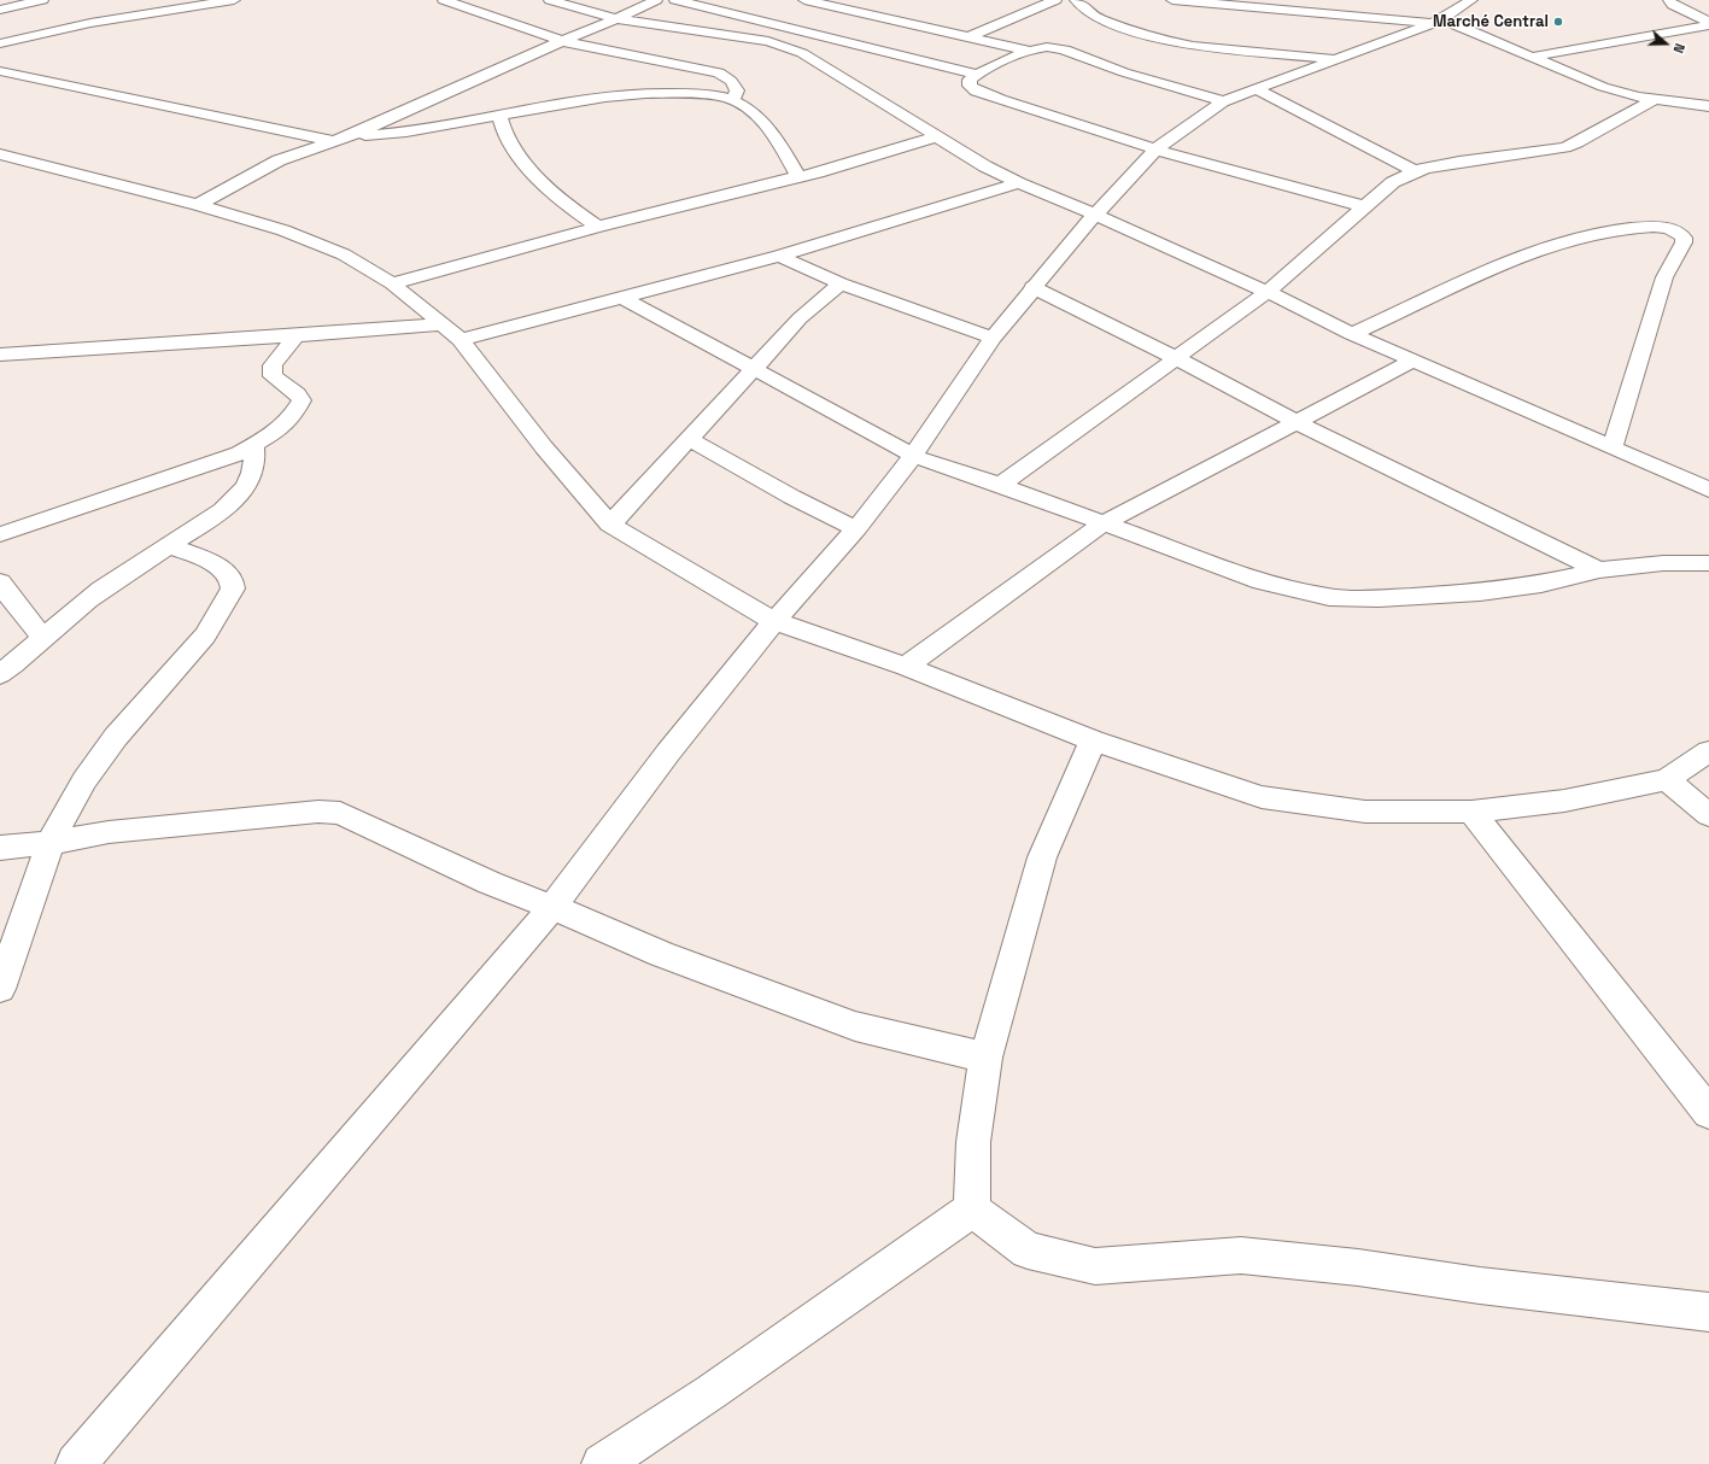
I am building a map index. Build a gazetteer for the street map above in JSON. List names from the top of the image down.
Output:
{
  "places": ["Marché Central"],
  "north": "right"
}
